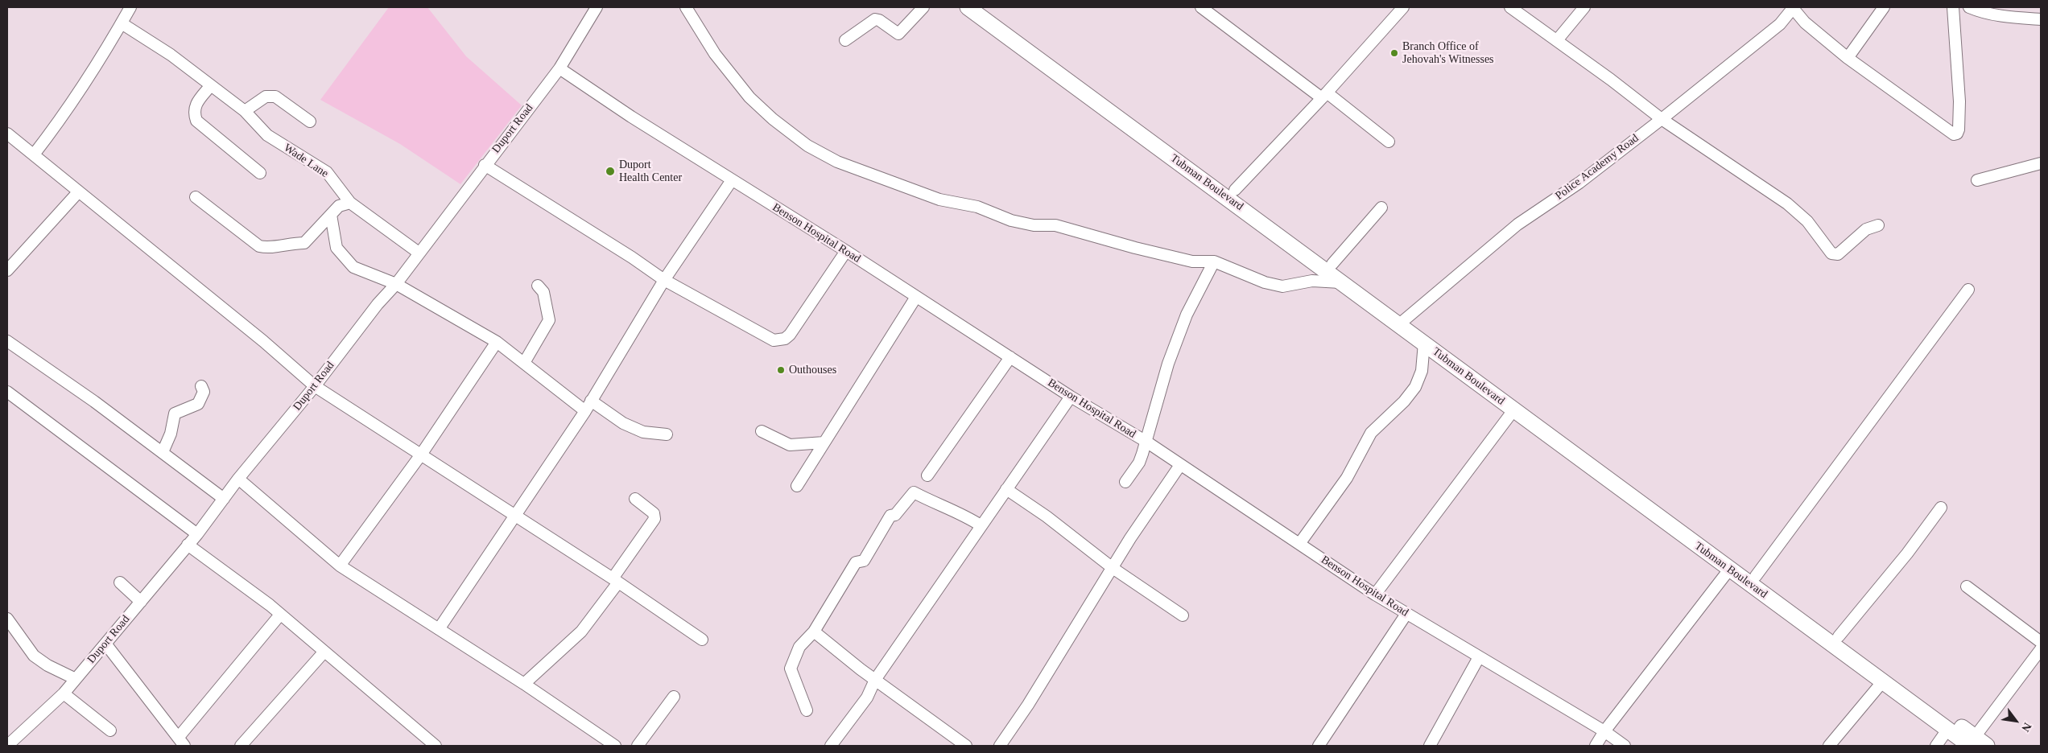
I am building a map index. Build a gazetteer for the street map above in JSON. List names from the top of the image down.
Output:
{
  "streets": {
    "highway": ["Tubman Boulevard"],
    "street": [
      "Duport Road",
      "Wade Lane",
      "Police Academy Road",
      "Benson Hospital Road"
    ]
  },
  "crossings": [
    ["Duport Road", "Wade Lane"],
    ["Duport Road", "Benson Hospital Road"],
    ["Police Academy Road", "Tubman Boulevard"]
  ],
  "places": ["Branch Office of Jehovah's Witnesses", "Duport Health Center", "Outhouses"],
  "north": "bottom right"
}
